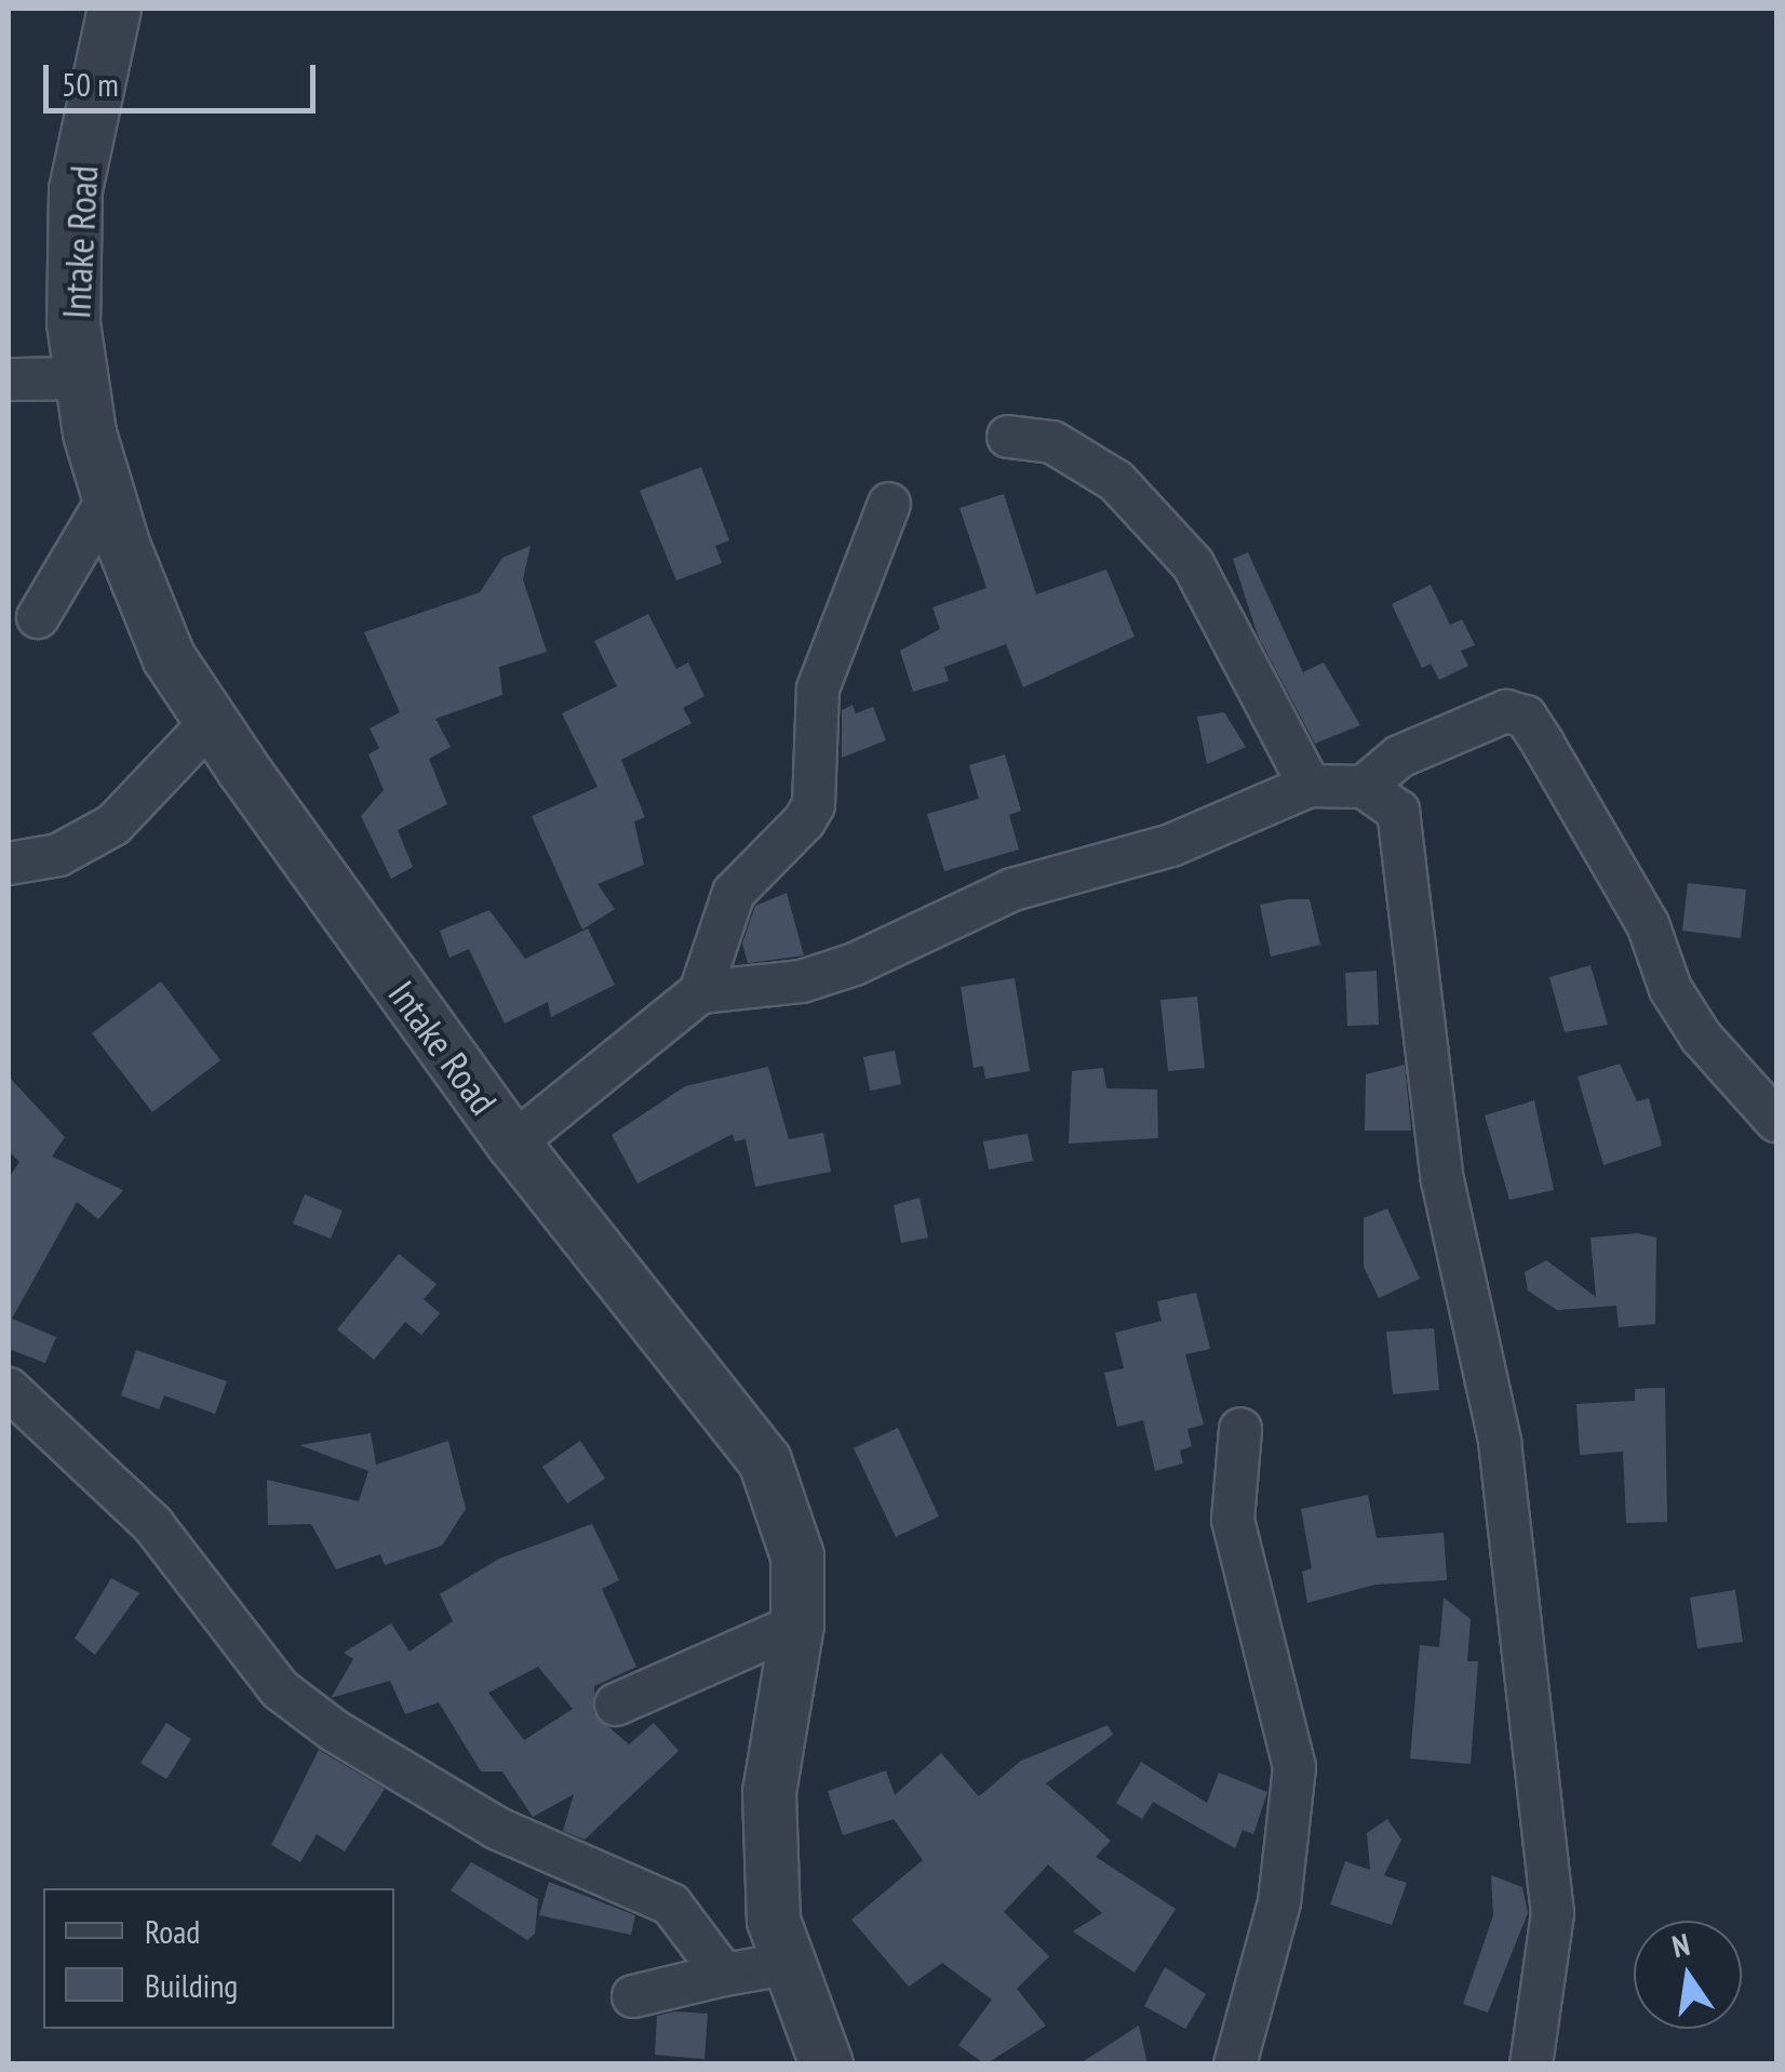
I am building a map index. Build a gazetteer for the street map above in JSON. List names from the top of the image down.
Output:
{
  "streets": {
    "street": ["Intake Road"]
  },
  "legend": ["Road", "Building"],
  "scale_bar": "50 m",
  "north": "top"
}
